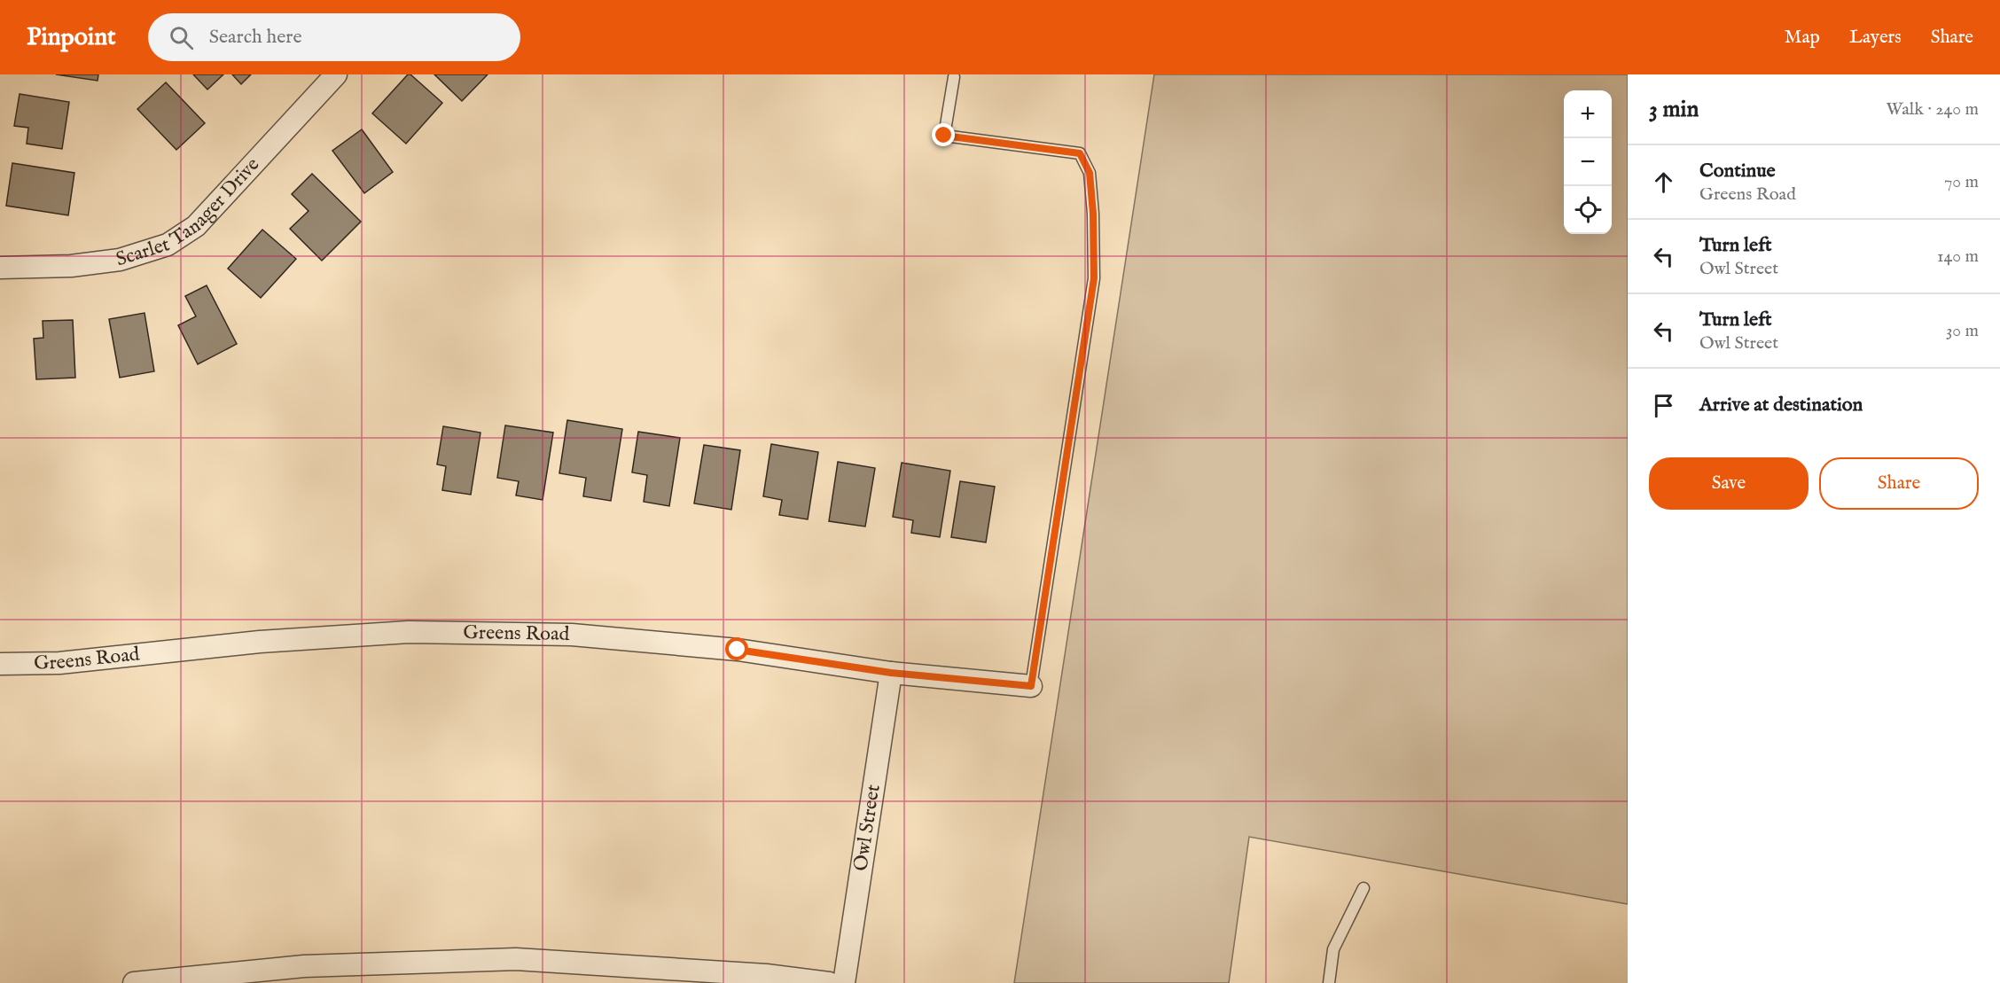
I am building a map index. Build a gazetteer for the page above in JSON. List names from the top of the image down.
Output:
{
  "streets": {
    "street": ["Scarlet Tanager Drive", "Greens Road", "Owl Street"]
  },
  "crossings": [
    ["Greens Road", "Owl Street"]
  ],
  "page": {
    "header": "Pinpoint",
    "search": "Search here",
    "nav": ["Map", "Layers", "Share"],
    "heading": ["3 min", "Walk · 240 m"],
    "map_buttons": ["+", "−"],
    "list": [
      ["Continue", "Greens Road", "70 m"],
      ["Turn left", "Owl Street", "140 m"],
      ["Turn left", "Owl Street", "30 m"],
      "Arrive at destination"
    ],
    "buttons": ["Save", "Share"]
  }
}
